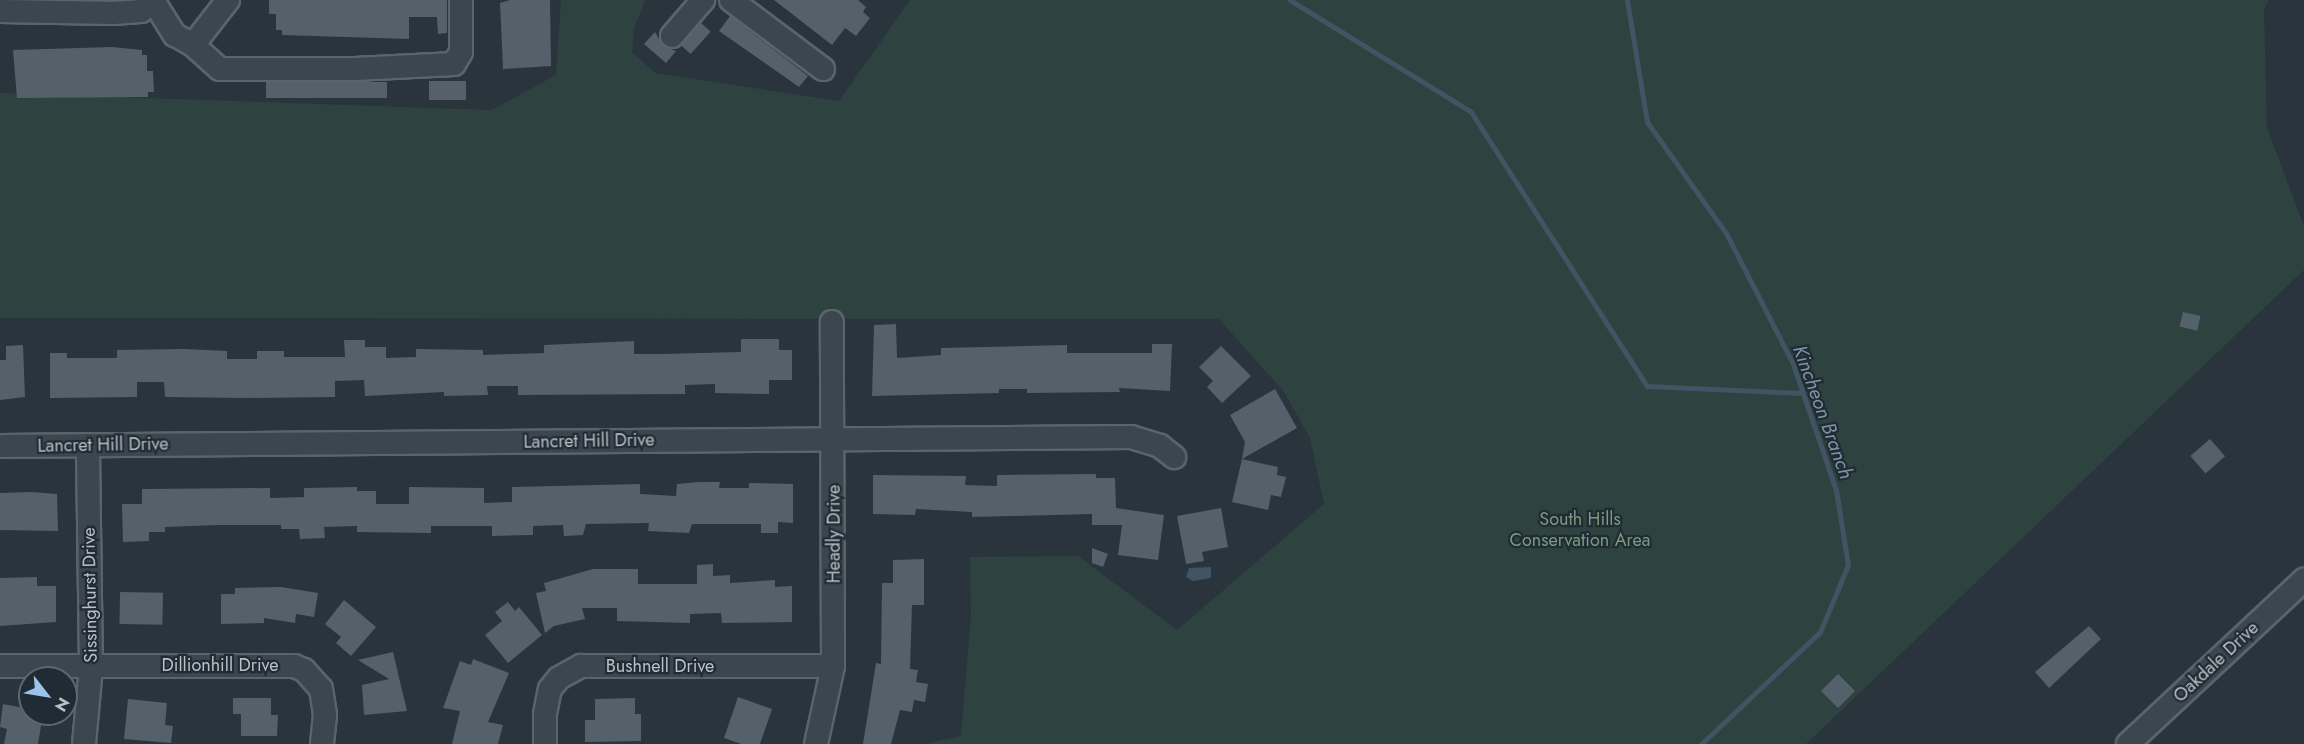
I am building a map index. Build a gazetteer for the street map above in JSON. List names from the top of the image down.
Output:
{
  "streets": {
    "street": [
      "Lancret Hill Drive",
      "Headly Drive",
      "Sissinghurst Drive",
      "Oakdale Drive",
      "Dillionhill Drive",
      "Bushnell Drive"
    ]
  },
  "crossings": [
    ["Lancret Hill Drive", "Headly Drive"],
    ["Lancret Hill Drive", "Sissinghurst Drive"],
    ["Headly Drive", "Bushnell Drive"],
    ["Sissinghurst Drive", "Dillionhill Drive"]
  ],
  "water": ["Kincheon Branch"],
  "parks": ["South Hills Conservation Area"],
  "north": "bottom right"
}
